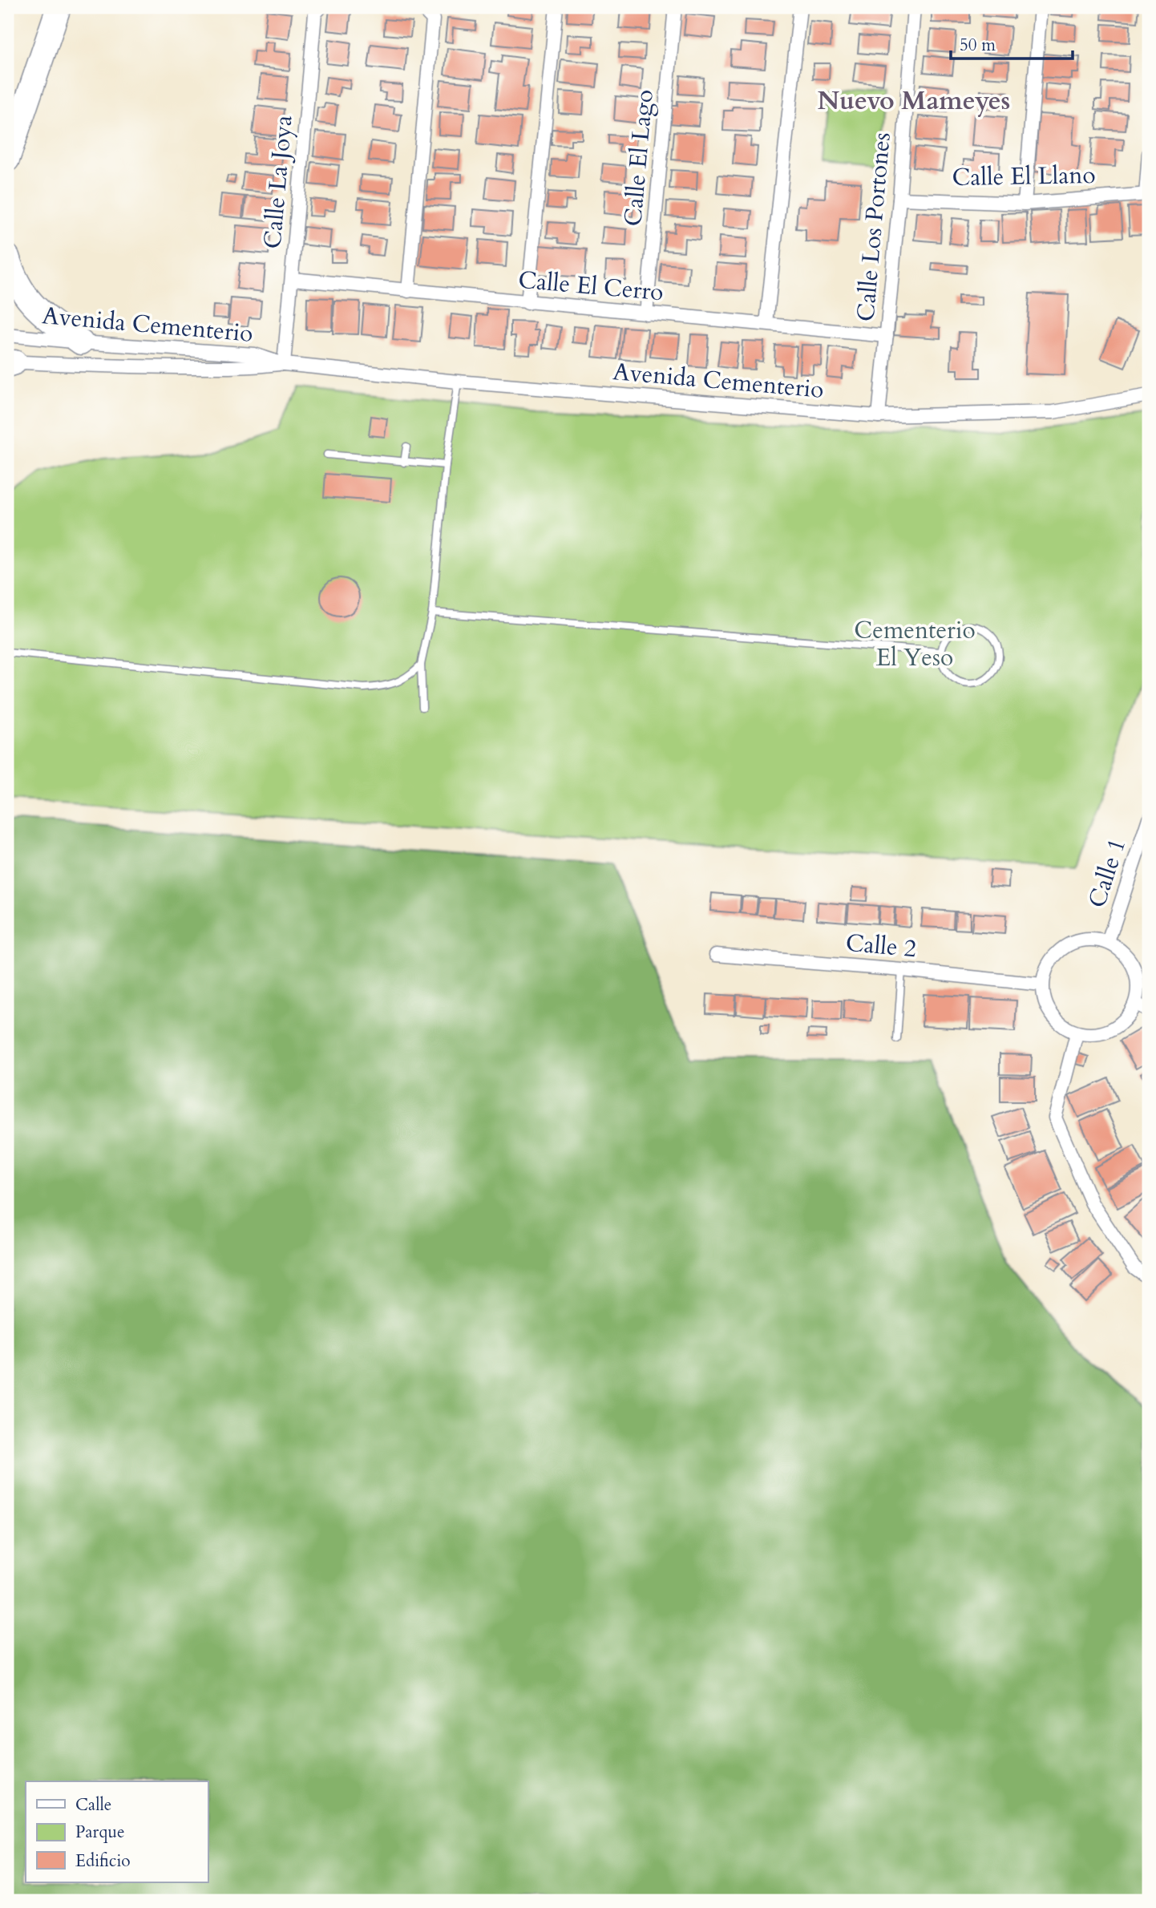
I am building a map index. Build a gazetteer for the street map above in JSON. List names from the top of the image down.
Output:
{
  "streets": {
    "street": [
      "Calle El Lago",
      "Calle El Llano",
      "Calle La Joya",
      "Calle Los Portones",
      "Calle El Cerro",
      "Avenida Cementerio",
      "Calle 1",
      "Calle 2"
    ]
  },
  "crossings": [
    ["Calle El Lago", "Calle El Cerro"],
    ["Calle El Llano", "Calle Los Portones"],
    ["Calle La Joya", "Calle El Cerro"],
    ["Calle La Joya", "Avenida Cementerio"],
    ["Calle Los Portones", "Calle El Cerro"],
    ["Calle Los Portones", "Avenida Cementerio"],
    ["Calle 1", "Calle 2"]
  ],
  "districts": ["Nuevo Mameyes"],
  "parks": ["Cementerio El Yeso"],
  "legend": ["Calle", "Parque", "Edificio"],
  "scale_bar": "50 m"
}
